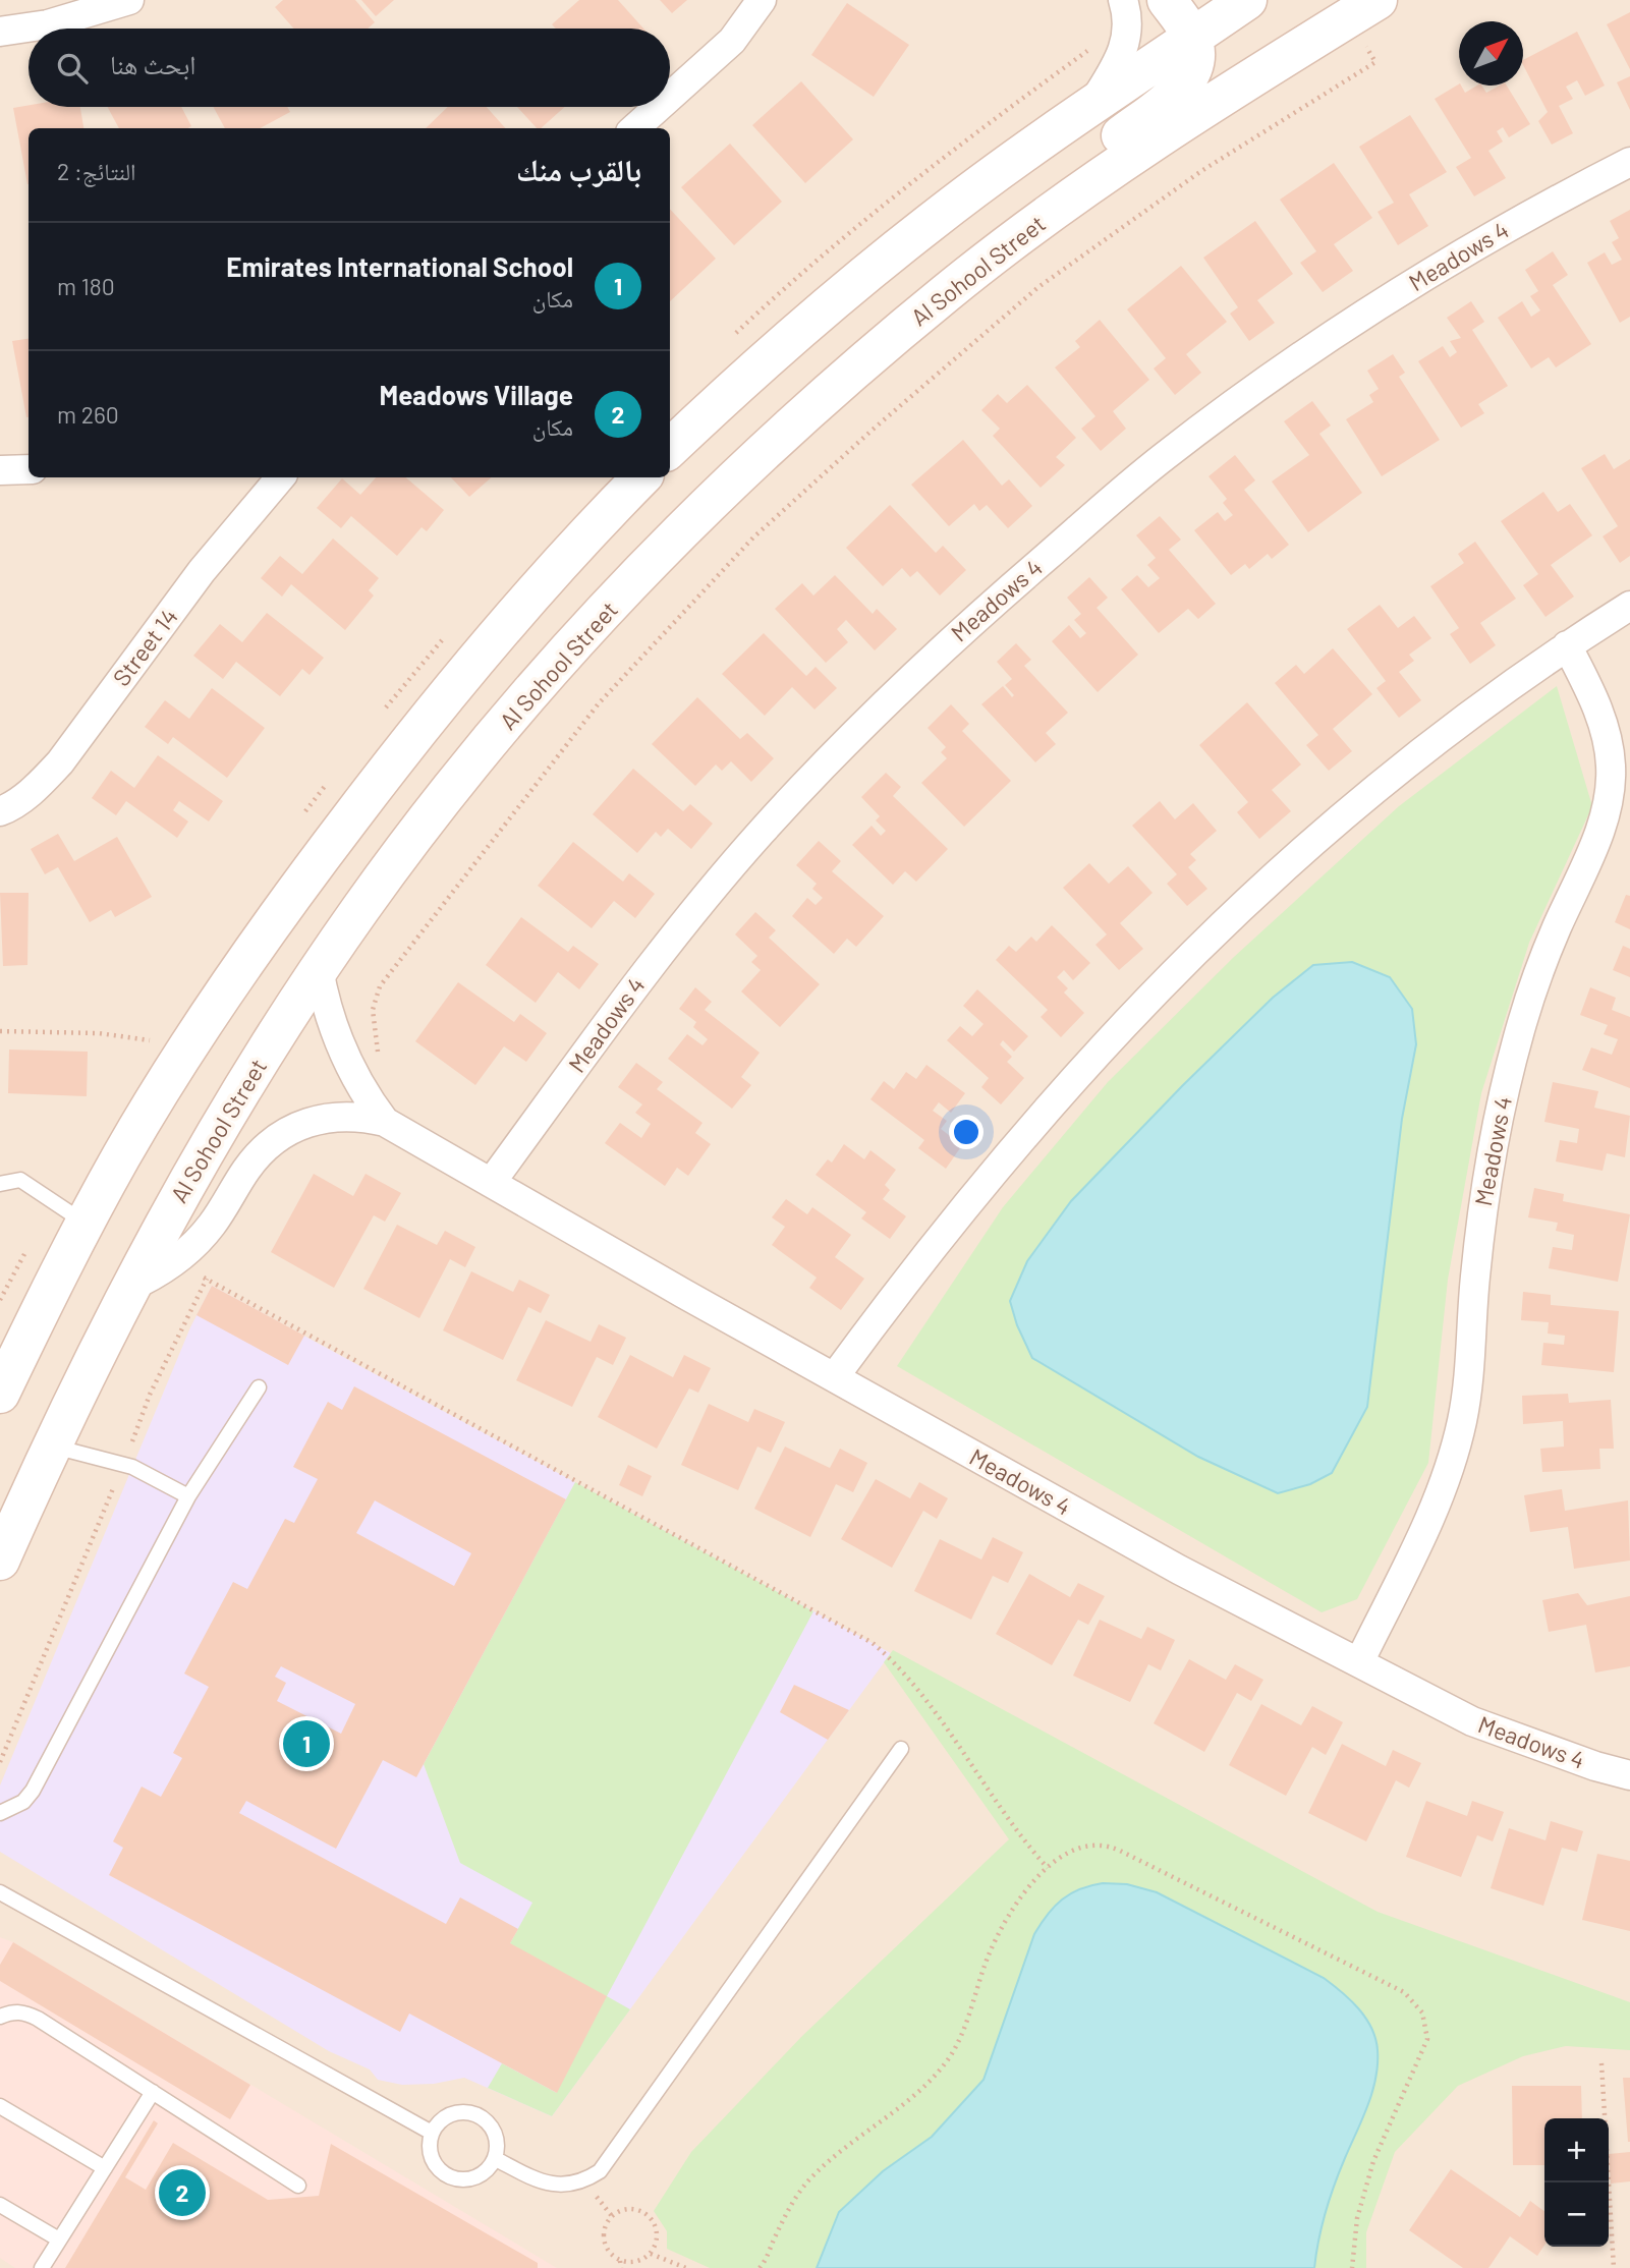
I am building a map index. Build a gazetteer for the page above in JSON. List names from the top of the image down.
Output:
{
  "streets": {
    "main road": ["Al Sohool Street"],
    "street": ["Meadows 4", "Street 14"]
  },
  "crossings": [
    ["Meadows 4", "Al Sohool Street"]
  ],
  "north": "top right",
  "page": {
    "search": "ابحث هنا",
    "heading": ["بالقرب منك", "النتائج: 2"],
    "list": [
      {
        "mark": "1",
        "name": "Emirates International School",
        "note": "مكان",
        "value": "180 m"
      },
      {
        "mark": "2",
        "name": "Meadows Village",
        "note": "مكان",
        "value": "260 m"
      }
    ],
    "pins": ["1", "2"],
    "map_buttons": ["+", "−"]
  }
}
